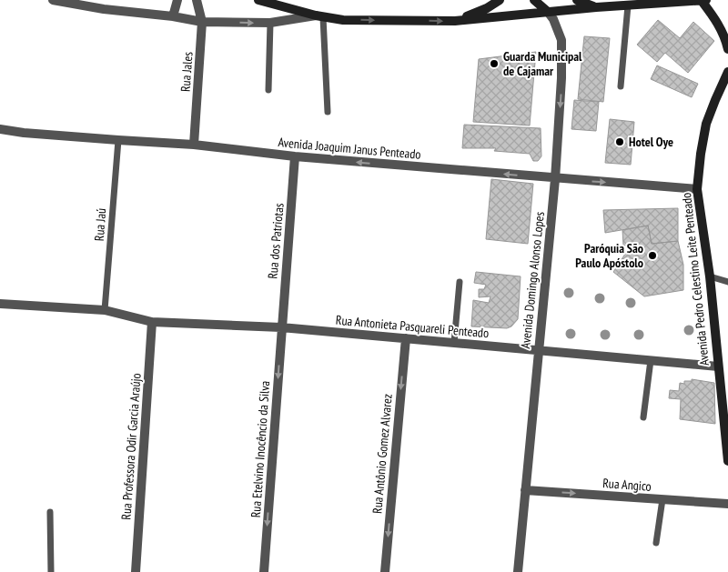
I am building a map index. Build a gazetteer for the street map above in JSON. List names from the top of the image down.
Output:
{
  "streets": {
    "street": [
      "Rua Jales",
      "Avenida Joaquim Janus Penteado",
      "Rua dos Patriotas",
      "Avenida Pedro Celestino Leite Penteado",
      "Avenida Domingo Alonso Lopes",
      "Rua Antonieta Pasquareli Penteado",
      "Rua Professora Odir Garcia Araújo",
      "Rua Etelvino Inocêncio da Silva",
      "Rua Antônio Gomez Alvarez",
      "Rua Angico"
    ],
    "lane": ["Rua Jaú"]
  },
  "crossings": [
    ["Rua Jales", "Avenida Joaquim Janus Penteado"],
    ["Avenida Joaquim Janus Penteado", "Rua Jaú"],
    ["Avenida Joaquim Janus Penteado", "Rua dos Patriotas"],
    ["Avenida Joaquim Janus Penteado", "Avenida Pedro Celestino Leite Penteado"],
    ["Avenida Joaquim Janus Penteado", "Avenida Domingo Alonso Lopes"],
    ["Rua Jaú", "Rua Antonieta Pasquareli Penteado"],
    ["Rua dos Patriotas", "Rua Antonieta Pasquareli Penteado"],
    ["Rua dos Patriotas", "Rua Etelvino Inocêncio da Silva"],
    ["Avenida Pedro Celestino Leite Penteado", "Rua Antonieta Pasquareli Penteado"],
    ["Avenida Domingo Alonso Lopes", "Rua Antonieta Pasquareli Penteado"],
    ["Avenida Domingo Alonso Lopes", "Rua Angico"],
    ["Rua Antonieta Pasquareli Penteado", "Rua Professora Odir Garcia Araújo"],
    ["Rua Antonieta Pasquareli Penteado", "Rua Etelvino Inocêncio da Silva"],
    ["Rua Antonieta Pasquareli Penteado", "Rua Antônio Gomez Alvarez"]
  ],
  "one_way": ["Rua Etelvino Inocêncio da Silva", "Rua Antônio Gomez Alvarez", "Rua Angico"],
  "places": ["Guarda Municipal de Cajamar", "Hotel Oye", "Paróquia São Paulo Apóstolo"]
}
